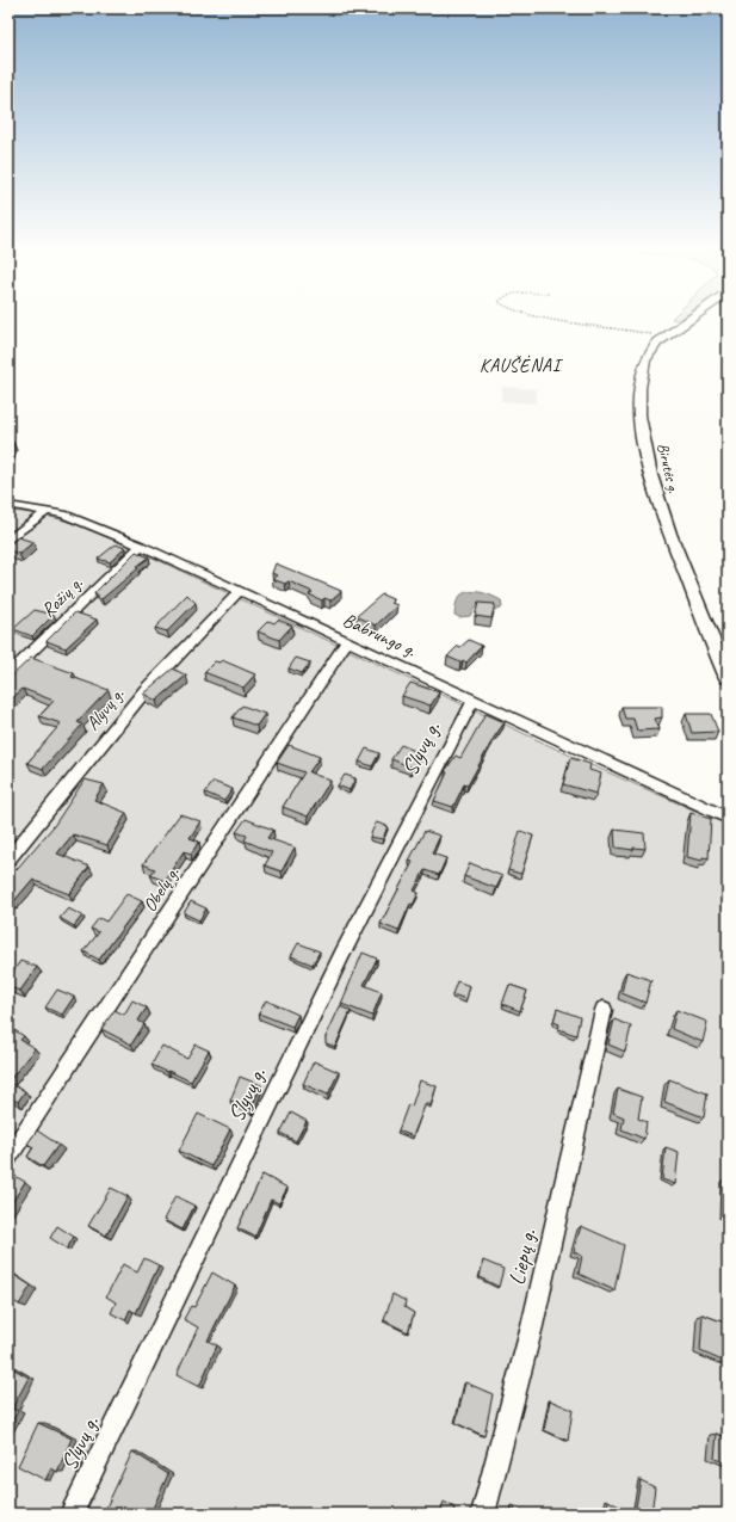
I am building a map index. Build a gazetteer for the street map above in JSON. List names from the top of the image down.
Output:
{
  "streets": {
    "main road": ["Birutės g."],
    "street": [
      "Rožių g.",
      "Babrungo g.",
      "Alyvų g.",
      "Slyvų g.",
      "Obelų g.",
      "Liepų g."
    ]
  },
  "crossings": [
    ["Rožių g.", "Babrungo g."],
    ["Babrungo g.", "Alyvų g."],
    ["Babrungo g.", "Slyvų g."],
    ["Babrungo g.", "Obelų g."]
  ],
  "districts": ["KAUŠĖNAI"]
}
